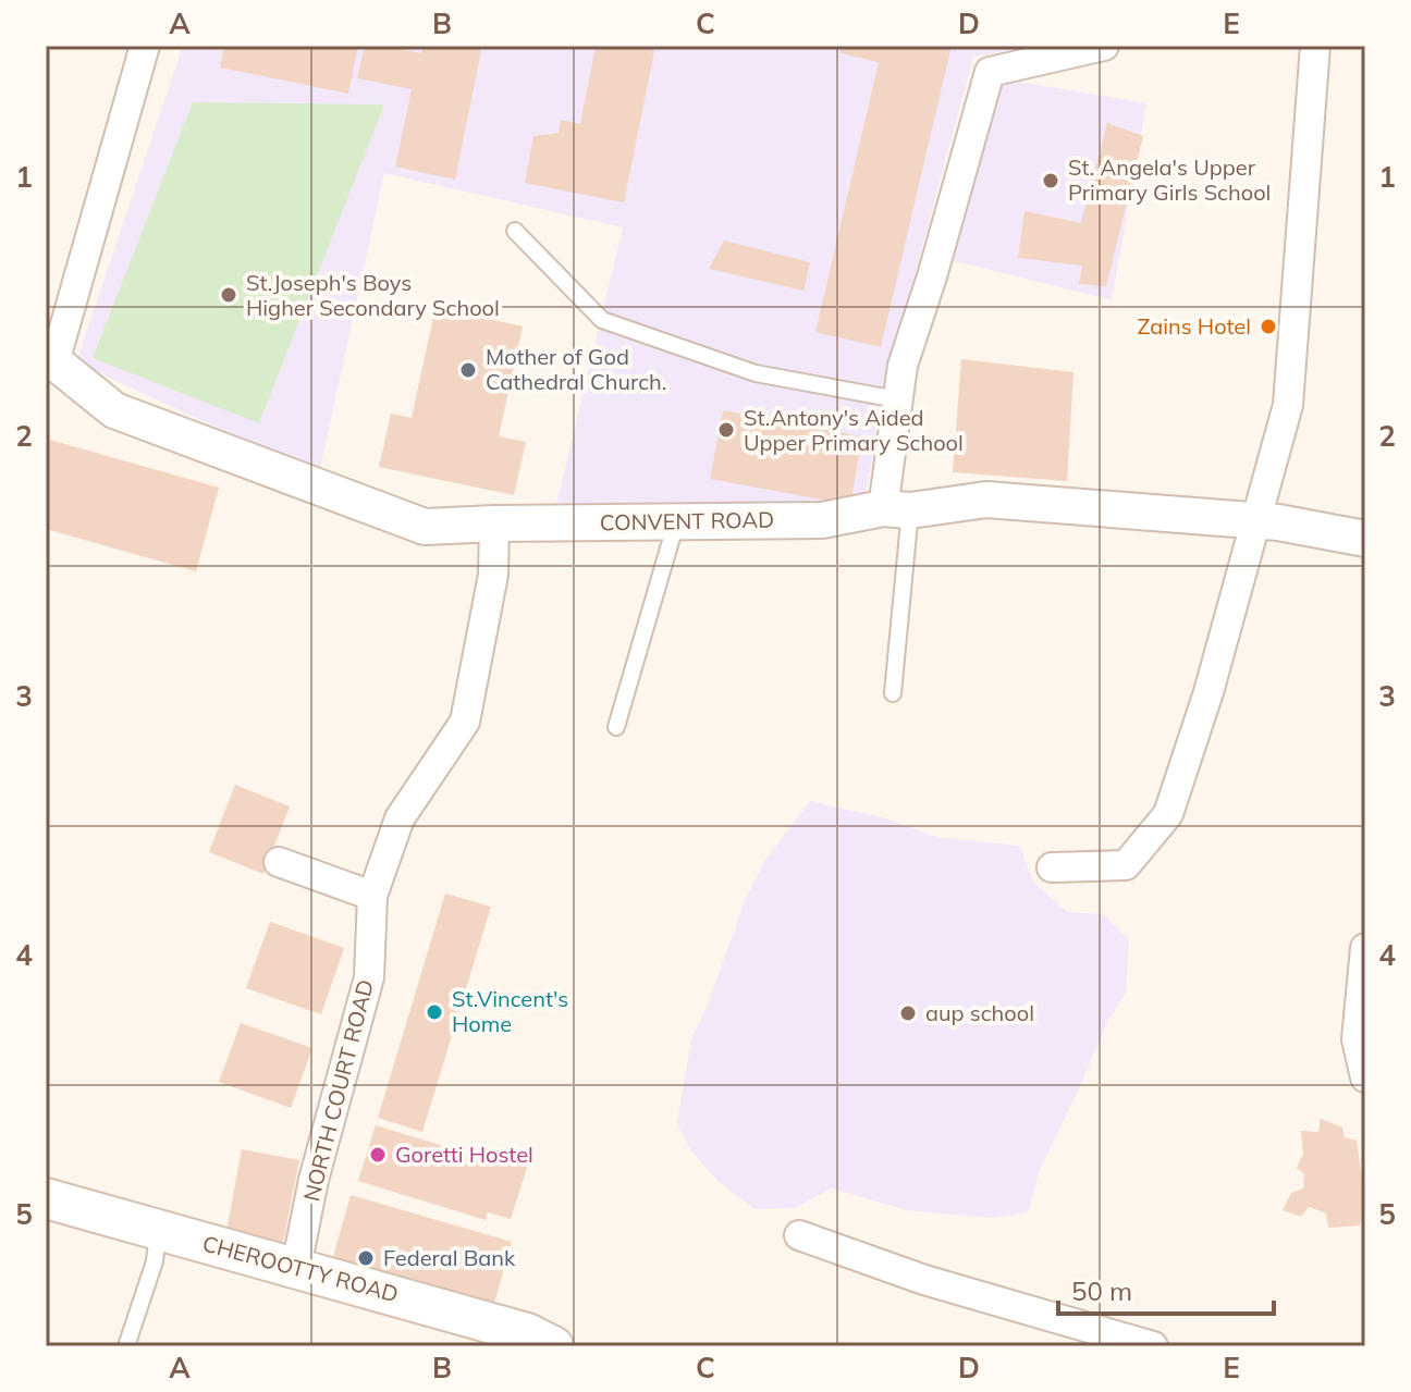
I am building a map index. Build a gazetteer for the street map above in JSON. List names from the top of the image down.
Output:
{
  "streets": {
    "main road": ["CHEROOTTY ROAD"],
    "street": ["CONVENT ROAD", "NORTH COURT ROAD"]
  },
  "crossings": [
    ["CONVENT ROAD", "NORTH COURT ROAD"],
    ["NORTH COURT ROAD", "CHEROOTTY ROAD"]
  ],
  "places": [
    "St. Angela's Upper Primary Girls School",
    "St.Joseph's Boys Higher Secondary School",
    "Zains Hotel",
    "Mother of God Cathedral Church.",
    "St.Antony's Aided Upper Primary School",
    "St.Vincent's Home",
    "aup school",
    "Goretti Hostel",
    "Federal Bank"
  ],
  "scale_bar": "50 m",
  "grid": {
    "columns": [
      "A",
      "B",
      "C",
      "D",
      "E"
    ],
    "rows": [
      "1",
      "2",
      "3",
      "4",
      "5"
    ]
  }
}
